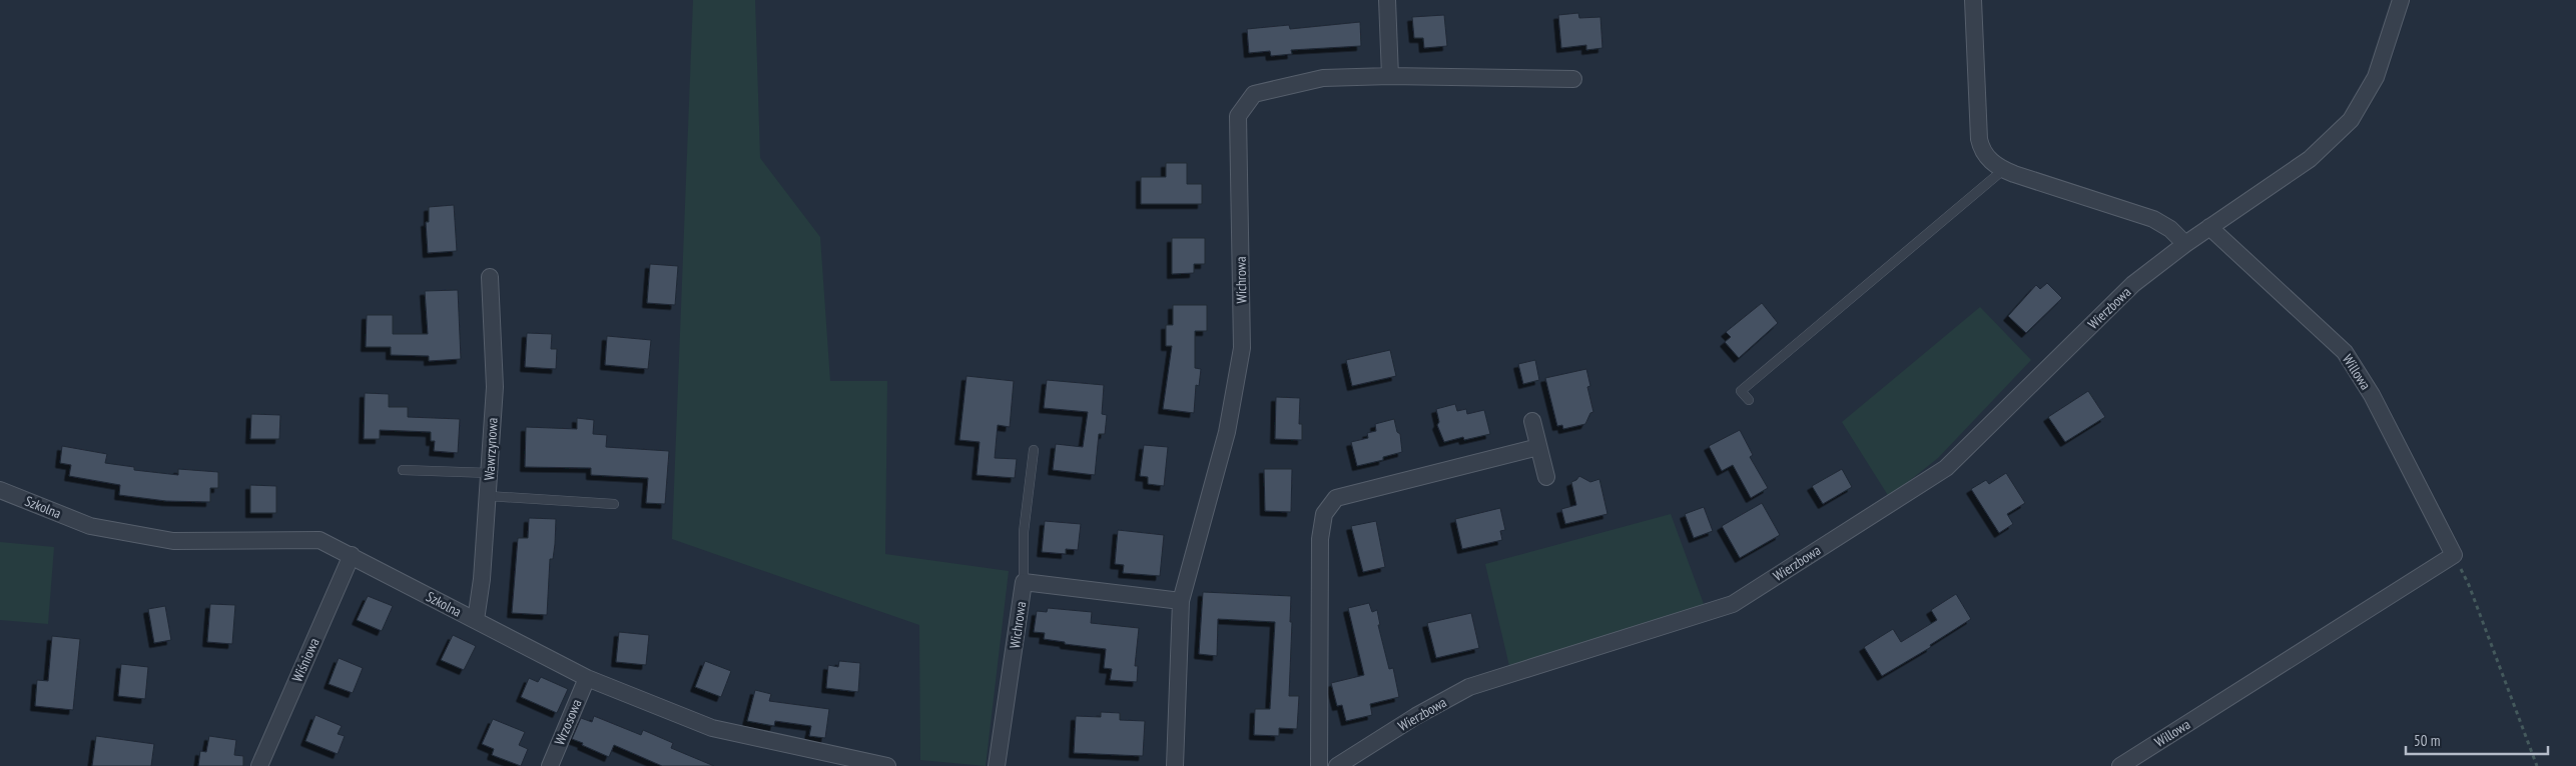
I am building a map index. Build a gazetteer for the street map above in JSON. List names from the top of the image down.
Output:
{
  "streets": {
    "street": [
      "Wichrowa",
      "Wierzbowa",
      "Willowa",
      "Wawrzynowa",
      "Szkolna",
      "Wiśniowa",
      "Wrzosowa"
    ]
  },
  "crossings": [
    ["Wierzbowa", "Willowa"],
    ["Wawrzynowa", "Szkolna"],
    ["Szkolna", "Wiśniowa"],
    ["Szkolna", "Wrzosowa"]
  ],
  "scale_bar": "50 m"
}
